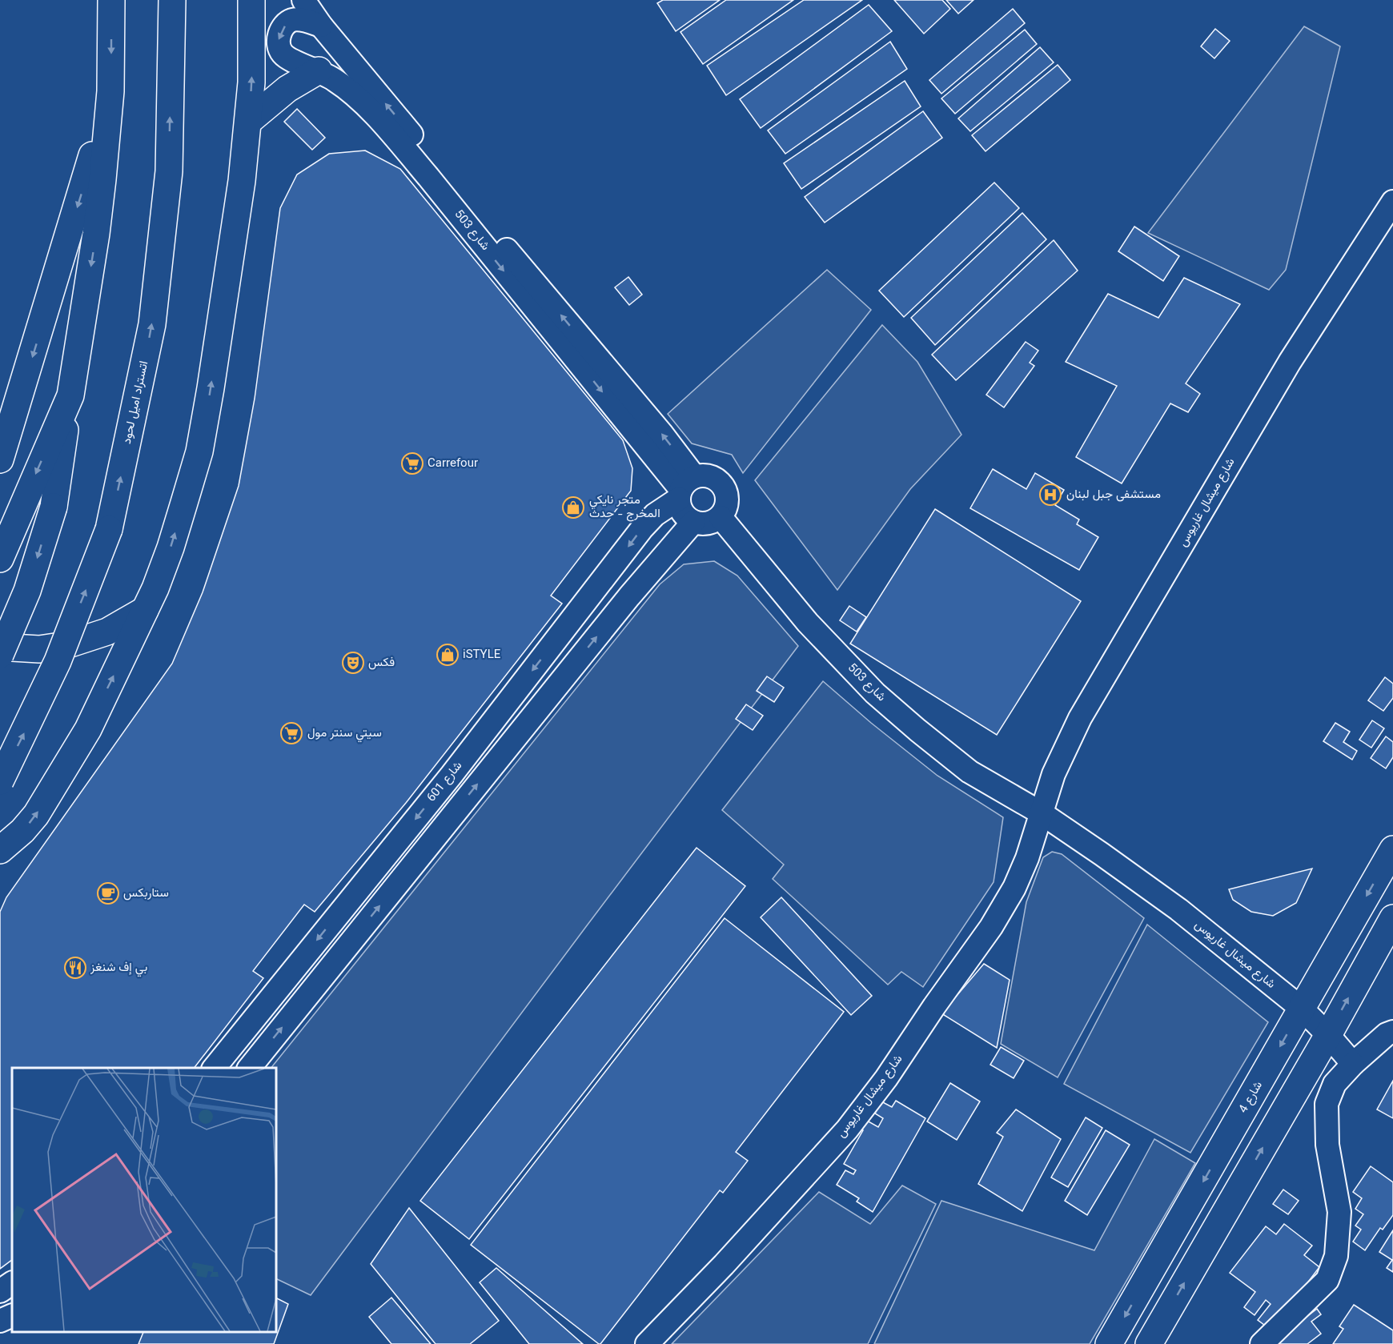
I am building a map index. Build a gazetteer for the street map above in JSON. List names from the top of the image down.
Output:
{
  "streets": {
    "highway": ["اتستراد اميل لحود", "شارع 4"],
    "street": ["شارع 503", "شارع ميشال غاريوس", "شارع 601"]
  },
  "crossings": [
    ["شارع 503", "شارع ميشال غاريوس"],
    ["شارع 503", "شارع 601"],
    ["شارع ميشال غاريوس", "شارع 4"]
  ],
  "places": {
    "supermarket": ["Carrefour", "سيتي سنتر مول"],
    "hospital": ["مستشفى جبل لبنان"],
    "shop": ["متجر نايكي المخرج - حدث", "iSTYLE"],
    "theatre": ["فكس"],
    "cafe": ["ستاربكس"],
    "restaurant": ["بي إف شنغز"]
  }
}
